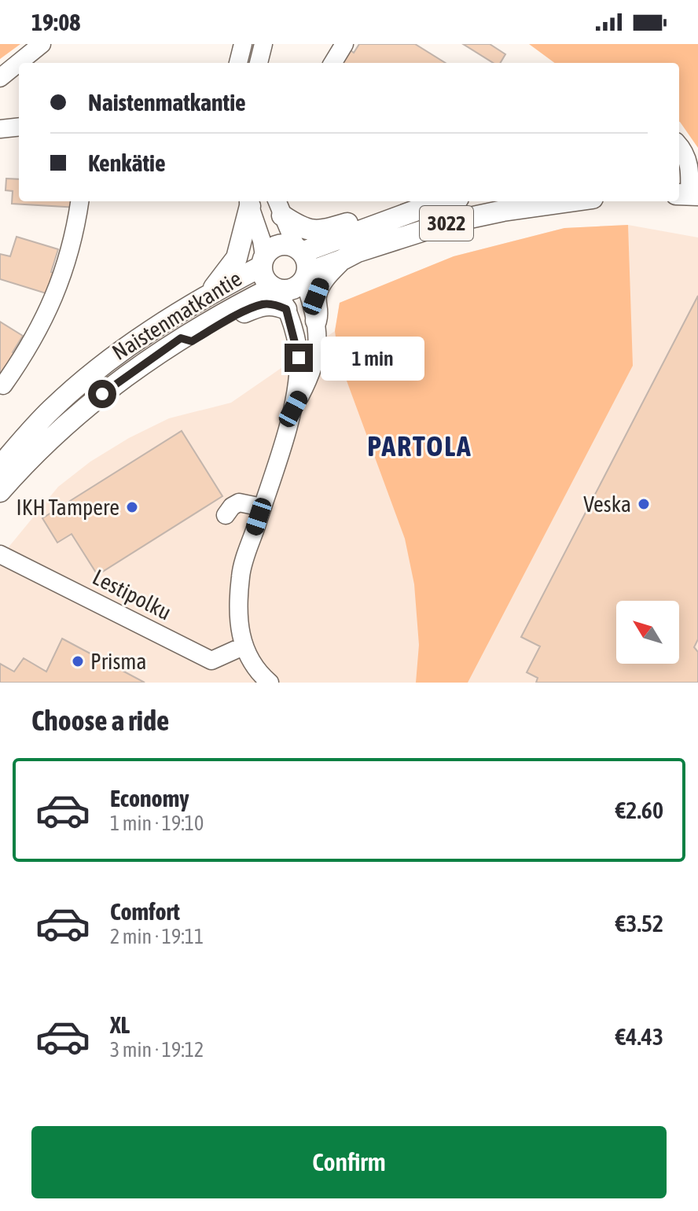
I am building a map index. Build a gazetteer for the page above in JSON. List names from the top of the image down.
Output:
{
  "streets": {
    "main road": ["3022", "Naistenmatkantie"],
    "street": ["Lestipolku"]
  },
  "crossings": [
    ["3022", "Naistenmatkantie"]
  ],
  "districts": ["PARTOLA"],
  "places": ["Veska", "IKH Tampere", "Prisma"],
  "north": "top left",
  "page": {
    "status": "19:08",
    "banner": ["Naistenmatkantie", "Kenkätie"],
    "bubble": "1 min",
    "heading": "Choose a ride",
    "list": [
      {
        "name": "Economy",
        "note": "1 min · 19:10",
        "value": "€2.60"
      },
      {
        "name": "Comfort",
        "note": "2 min · 19:11",
        "value": "€3.52"
      },
      {
        "name": "XL",
        "note": "3 min · 19:12",
        "value": "€4.43"
      }
    ],
    "buttons": "Confirm"
  }
}
